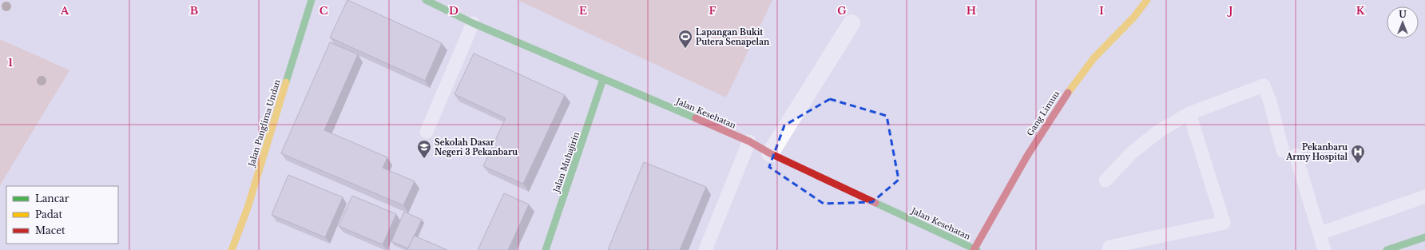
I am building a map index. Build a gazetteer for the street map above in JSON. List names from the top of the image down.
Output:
{
  "streets": {
    "street": [
      "Jalan Kesehatan",
      "Gang Limuu",
      "Jalan Panglima Undan",
      "Jalan Muhajirin"
    ]
  },
  "crossings": [
    ["Jalan Kesehatan", "Gang Limuu"],
    ["Jalan Kesehatan", "Jalan Muhajirin"]
  ],
  "places": {
    "sports": ["Lapangan Bukit Putera Senapelan"],
    "school or university": ["Sekolah Dasar Negeri 3 Pekanbaru"],
    "hospital": ["Pekanbaru Army Hospital"]
  },
  "legend": ["Lancar", "Padat", "Macet"],
  "north": "top",
  "grid": {
    "columns": [
      "A",
      "B",
      "C",
      "D",
      "E",
      "F",
      "G",
      "H",
      "I",
      "J",
      "K"
    ],
    "rows": ["1"]
  }
}
